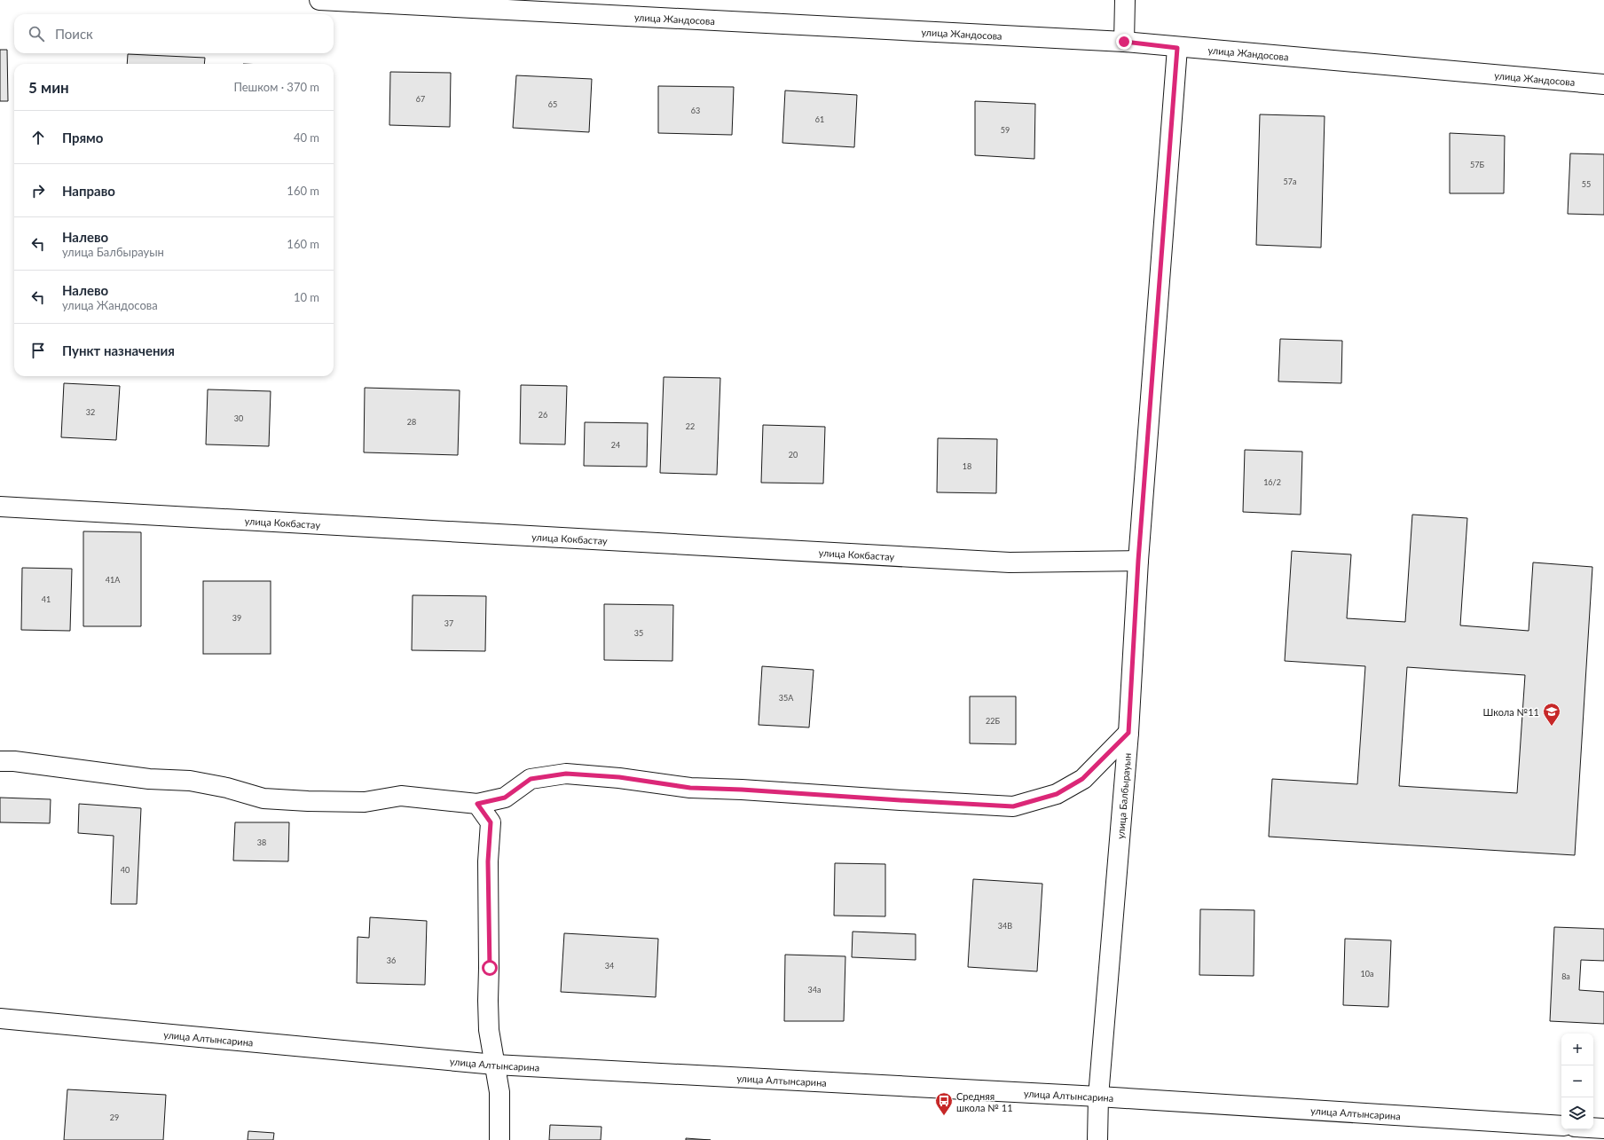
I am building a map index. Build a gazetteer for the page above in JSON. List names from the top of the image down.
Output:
{
  "streets": {
    "street": [
      "улица Жандосова",
      "улица Кокбастау",
      "улица Балбырауын",
      "улица Алтынсарина"
    ]
  },
  "crossings": [
    ["улица Жандосова", "улица Балбырауын"],
    ["улица Кокбастау", "улица Балбырауын"],
    ["улица Балбырауын", "улица Алтынсарина"]
  ],
  "places": {
    "school or university": ["Школа №11"],
    "bus stop": ["Средняя школа № 11"]
  },
  "house_numbers": [
    "67",
    "65",
    "63",
    "61",
    "59",
    "57Б",
    "57а",
    "55",
    "32",
    "26",
    "30",
    "28",
    "22",
    "24",
    "20",
    "18",
    "16/2",
    "41А",
    "41",
    "39",
    "37",
    "35",
    "35А",
    "22Б",
    "38",
    "40",
    "34В",
    "36",
    "34",
    "10а",
    "8а",
    "34а",
    "29"
  ],
  "page": {
    "search": "Поиск",
    "heading": ["5 мин", "Пешком · 370 m"],
    "list": [
      ["Прямо", "40 m"],
      ["Направо", "160 m"],
      ["Налево", "улица Балбырауын", "160 m"],
      ["Налево", "улица Жандосова", "10 m"],
      "Пункт назначения"
    ],
    "map_buttons": ["+", "−"]
  }
}
